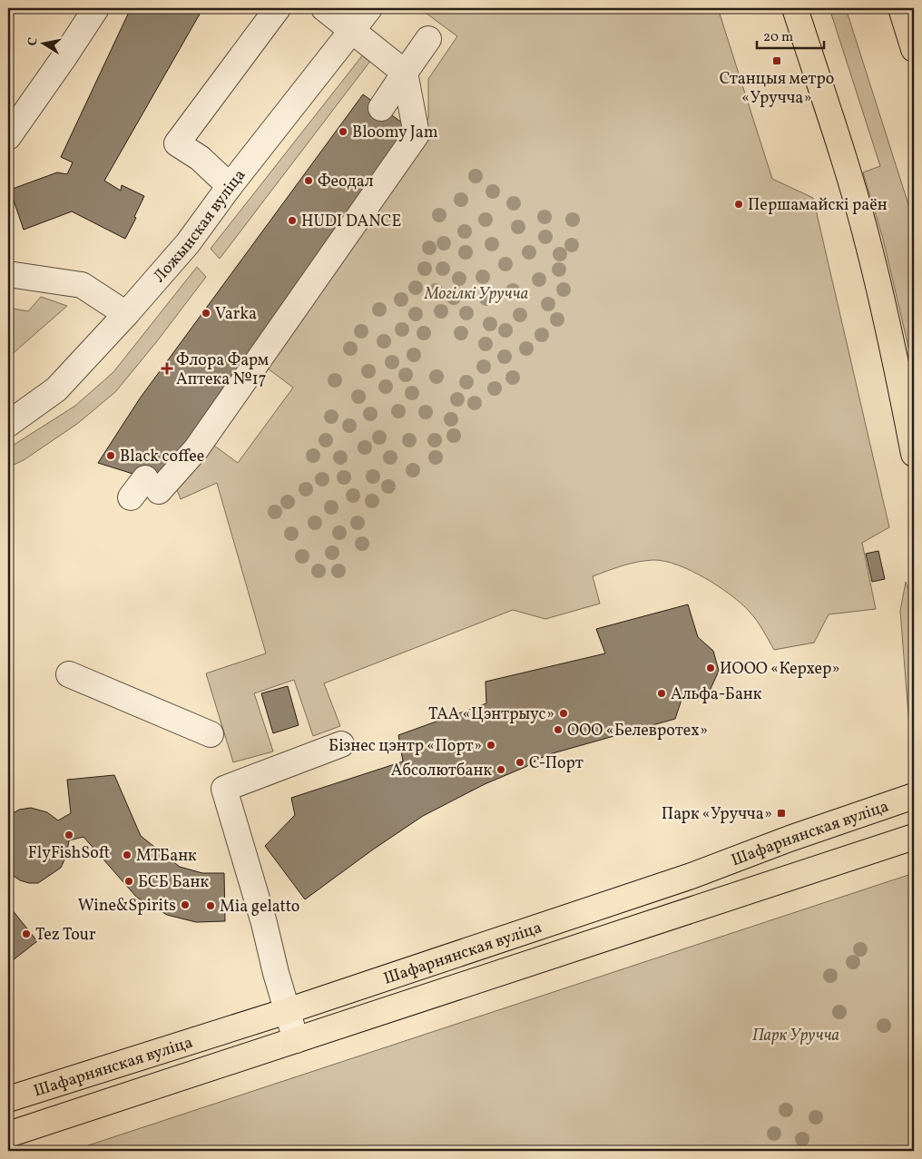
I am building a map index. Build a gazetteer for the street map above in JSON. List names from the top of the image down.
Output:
{
  "streets": {
    "main road": ["Шафарнянская вуліца"],
    "street": ["Ложынская вуліца"]
  },
  "parks": ["Могілкі Уручча", "Парк Уручча"],
  "places": {
    "transit": ["Станцыя метро «Уручча»", "Парк «Уручча»"],
    "other": [
      "Bloomy Jam",
      "Феодал",
      "Першамайскі раён",
      "HUDI DANCE",
      "Varka",
      "Black coffee",
      "ИООО «Керхер»",
      "Альфа-Банк",
      "ТАА «Цэнтрыус»",
      "ООО «Белевротех»",
      "Бізнес цэнтр «Порт»",
      "С-Порт",
      "Абсолютбанк",
      "FlyFishSoft",
      "МТБанк",
      "БСБ Банк",
      "Wine&Spirits",
      "Mia gelatto",
      "Tez Tour"
    ],
    "health": ["Флора Фарм Аптека №17"]
  },
  "scale_bar": "20 m",
  "north": "left"
}
